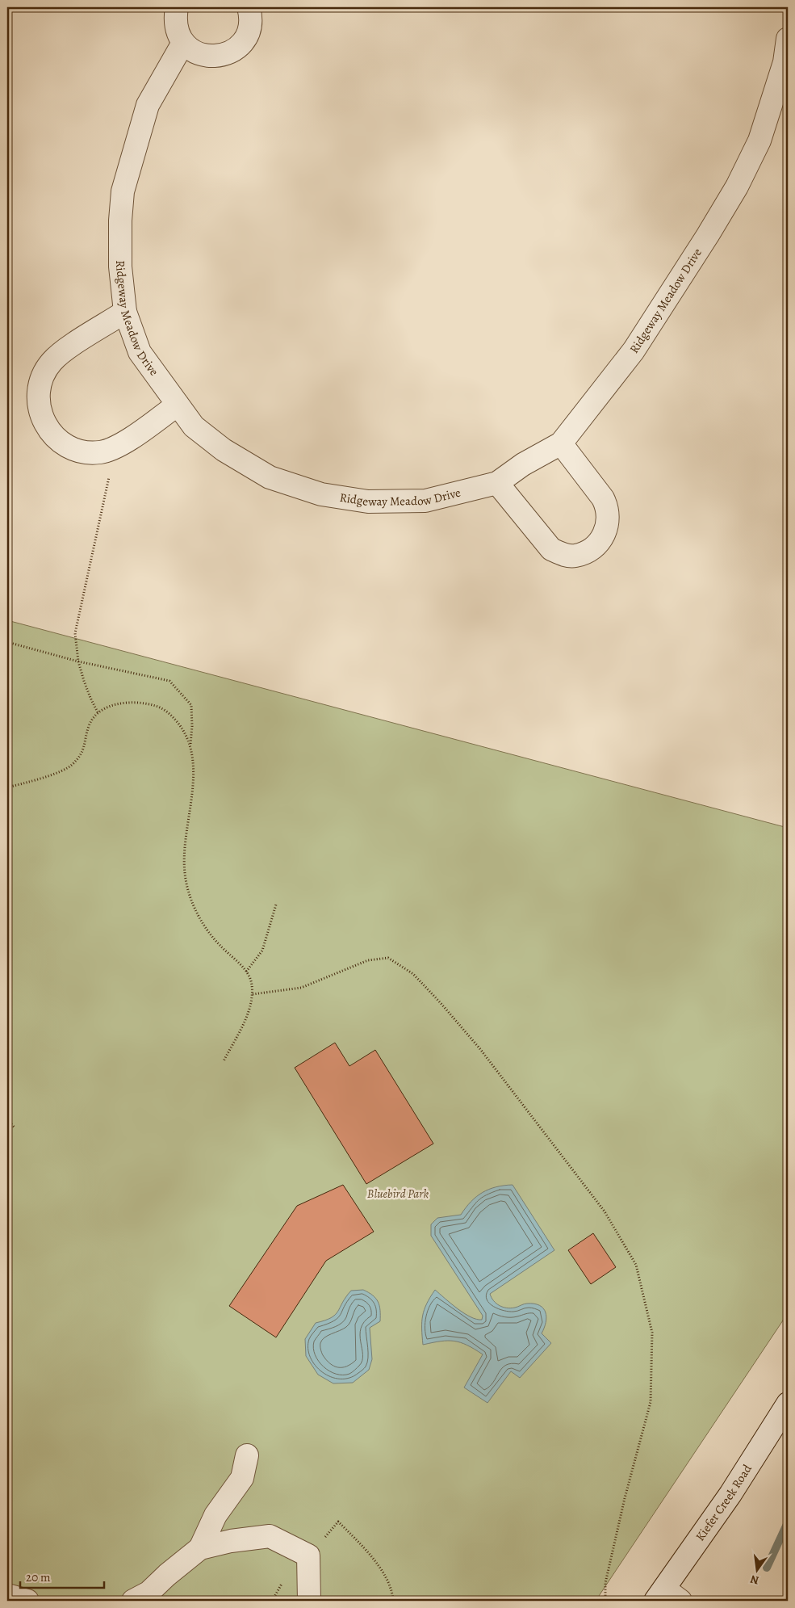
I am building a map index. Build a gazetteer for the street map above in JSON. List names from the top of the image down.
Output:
{
  "streets": {
    "street": ["Ridgeway Meadow Drive", "Kiefer Creek Road"]
  },
  "parks": ["Bluebird Park"],
  "scale_bar": "20 m",
  "north": "bottom"
}
